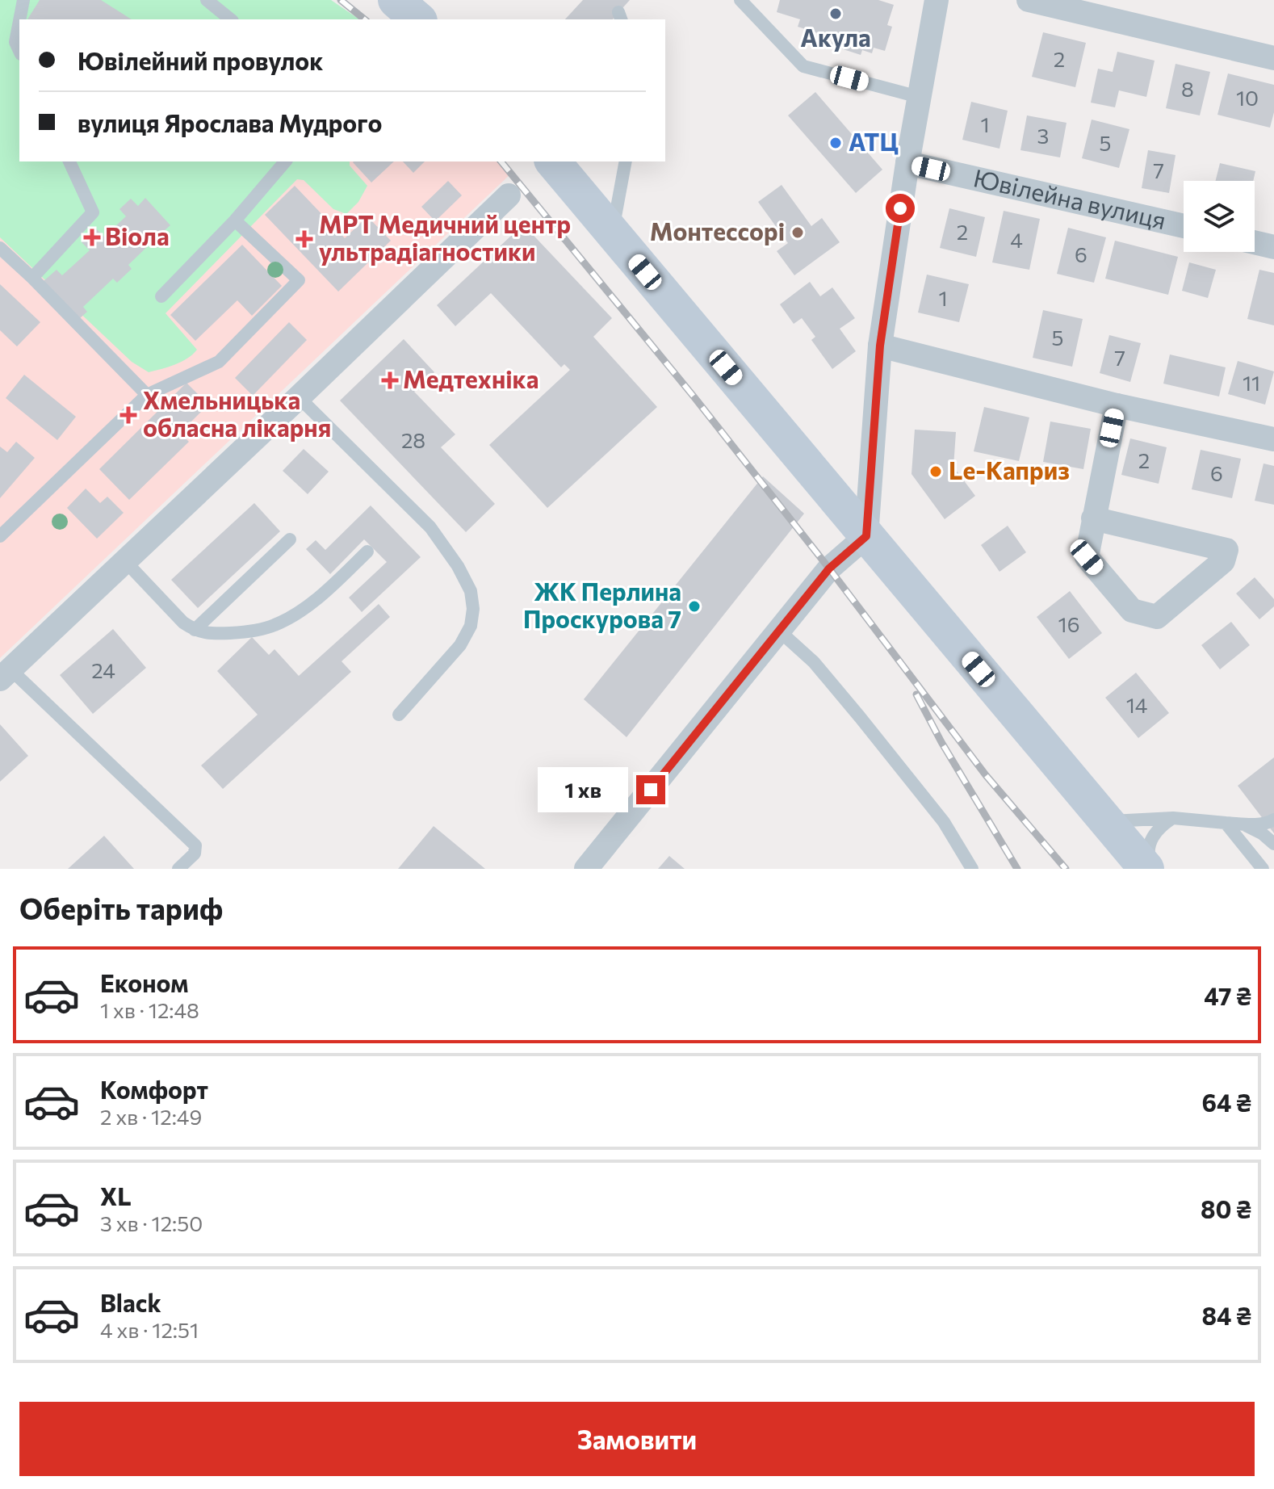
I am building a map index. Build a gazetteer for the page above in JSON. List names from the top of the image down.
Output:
{
  "streets": {
    "street": ["Ювілейна вулиця"]
  },
  "places": {
    "other": [
      "Акула",
      "АТЦ",
      "Монтессорі",
      "Le-Каприз",
      "ЖК Перлина Проскурова 7"
    ],
    "health": [
      "Віола",
      "МРТ Медичний центр ультрадіагностики",
      "Медтехніка",
      "Хмельницька обласна лікарня"
    ]
  },
  "house_numbers": [
    "2",
    "8",
    "10",
    "1",
    "3",
    "5",
    "7",
    "2",
    "4",
    "6",
    "1",
    "5",
    "7",
    "11",
    "28",
    "2",
    "6",
    "16",
    "24",
    "14"
  ],
  "page": {
    "banner": ["Ювілейний провулок", "вулиця Ярослава Мудрого"],
    "bubble": "1 хв",
    "heading": "Оберіть тариф",
    "list": [
      {
        "name": "Економ",
        "note": "1 хв · 12:48",
        "value": "47 ₴"
      },
      {
        "name": "Комфорт",
        "note": "2 хв · 12:49",
        "value": "64 ₴"
      },
      {
        "name": "XL",
        "note": "3 хв · 12:50",
        "value": "80 ₴"
      },
      {
        "name": "Black",
        "note": "4 хв · 12:51",
        "value": "84 ₴"
      }
    ],
    "buttons": "Замовити"
  }
}
